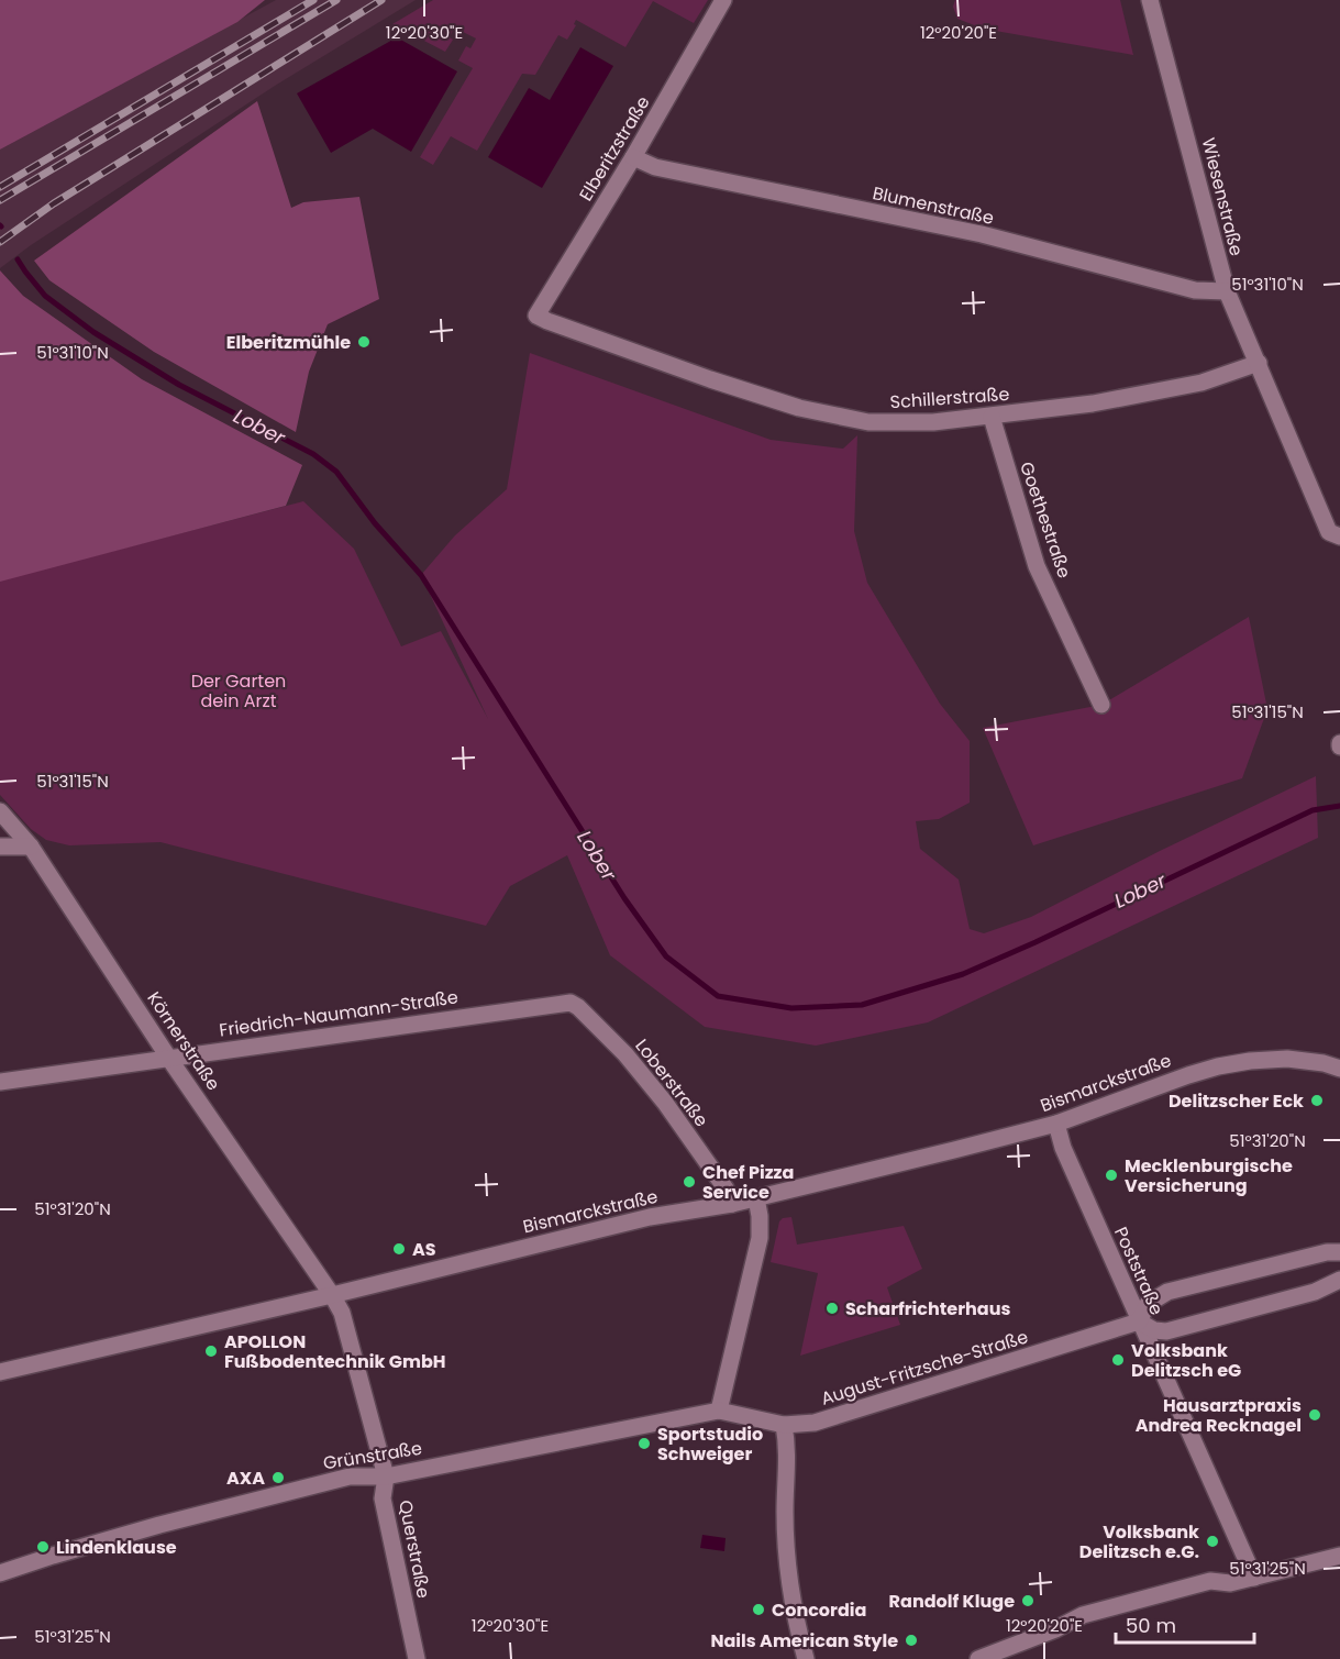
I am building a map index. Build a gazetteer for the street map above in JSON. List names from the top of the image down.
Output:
{
  "streets": {
    "street": [
      "Elberitzstraße",
      "Wiesenstraße",
      "Blumenstraße",
      "Schillerstraße",
      "Goethestraße",
      "Friedrich-Naumann-Straße",
      "Körnerstraße",
      "Loberstraße",
      "Bismarckstraße",
      "Poststraße",
      "August-Fritzsche-Straße",
      "Grünstraße",
      "Querstraße"
    ]
  },
  "crossings": [
    ["Elberitzstraße", "Blumenstraße"],
    ["Elberitzstraße", "Schillerstraße"],
    ["Wiesenstraße", "Blumenstraße"],
    ["Wiesenstraße", "Schillerstraße"],
    ["Schillerstraße", "Goethestraße"],
    ["Friedrich-Naumann-Straße", "Körnerstraße"],
    ["Friedrich-Naumann-Straße", "Loberstraße"],
    ["Körnerstraße", "Bismarckstraße"],
    ["Körnerstraße", "Querstraße"],
    ["Loberstraße", "Bismarckstraße"],
    ["Bismarckstraße", "Poststraße"],
    ["Bismarckstraße", "Querstraße"],
    ["Poststraße", "August-Fritzsche-Straße"],
    ["August-Fritzsche-Straße", "Grünstraße"],
    ["Grünstraße", "Querstraße"]
  ],
  "water": ["Lober"],
  "parks": ["Der Garten dein Arzt"],
  "places": [
    "Elberitzmühle",
    "Delitzscher Eck",
    "Mecklenburgische Versicherung",
    "Chef Pizza Service",
    "AS",
    "Scharfrichterhaus",
    "APOLLON Fußbodentechnik GmbH",
    "Volksbank Delitzsch eG",
    "Hausarztpraxis Andrea Recknagel",
    "Sportstudio Schweiger",
    "AXA",
    "Volksbank Delitzsch e.G.",
    "Lindenklause",
    "Randolf Kluge",
    "Concordia",
    "Nails American Style"
  ],
  "scale_bar": "50 m",
  "coordinates": [
    "12°20'30\"E",
    "12°20'20\"E",
    "51°31'10\"N",
    "51°31'15\"N",
    "51°31'20\"N",
    "51°31'25\"N"
  ]
}
